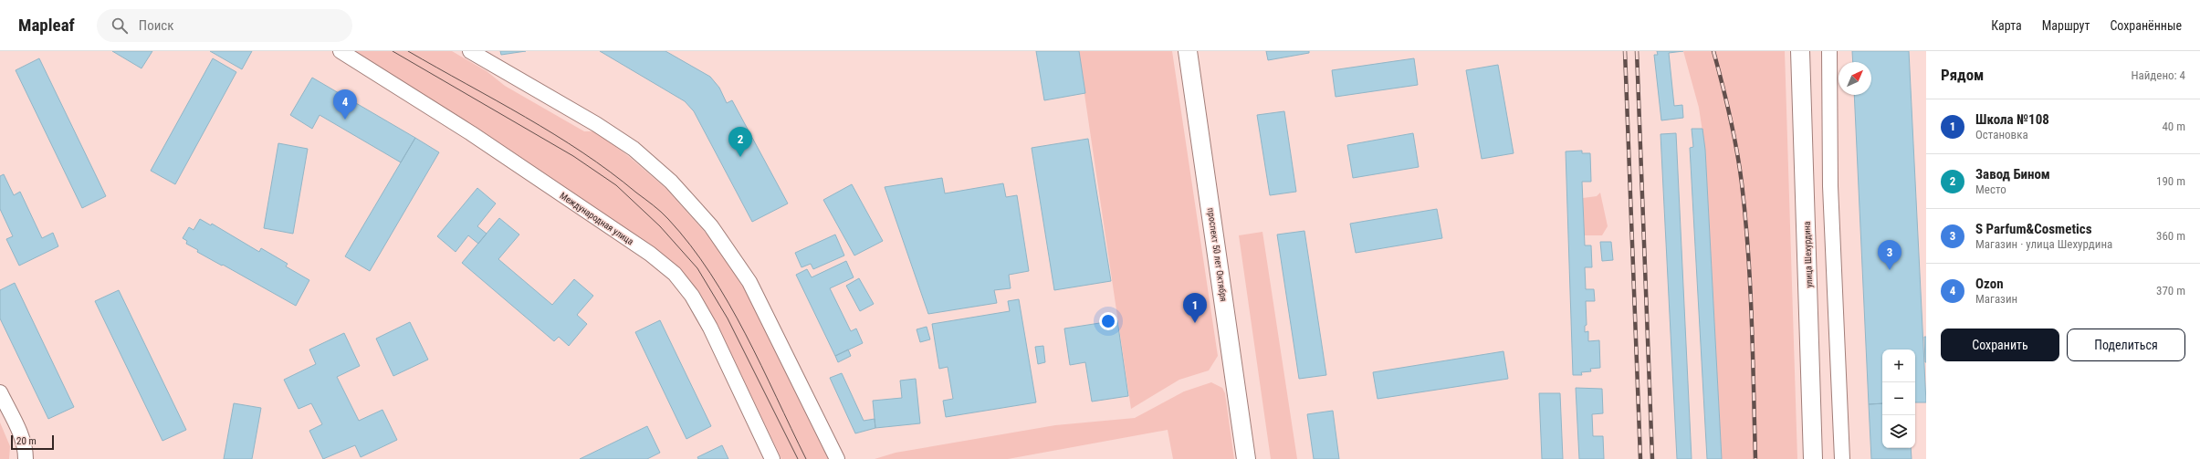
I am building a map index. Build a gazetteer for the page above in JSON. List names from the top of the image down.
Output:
{
  "streets": {
    "main road": ["проспект 50 лет Октября", "улица Шехурдина"],
    "street": ["Международная улица"]
  },
  "scale_bar": "20 m",
  "north": "top right",
  "page": {
    "header": "Mapleaf",
    "search": "Поиск",
    "nav": ["Карта", "Маршрут", "Сохранённые"],
    "heading": ["Рядом", "Найдено: 4"],
    "pins": [
      "4",
      "2",
      "3",
      "1"
    ],
    "list": [
      {
        "mark": "1",
        "name": "Школа №108",
        "note": "Остановка",
        "value": "40 m"
      },
      {
        "mark": "2",
        "name": "Завод Бином",
        "note": "Место",
        "value": "190 m"
      },
      {
        "mark": "3",
        "name": "S Parfum&Cosmetics",
        "note": "Магазин · улица Шехурдина",
        "value": "360 m"
      },
      {
        "mark": "4",
        "name": "Ozon",
        "note": "Магазин",
        "value": "370 m"
      }
    ],
    "buttons": ["Сохранить", "Поделиться"],
    "map_buttons": ["+", "−"],
    "scale": "20 m"
  }
}
